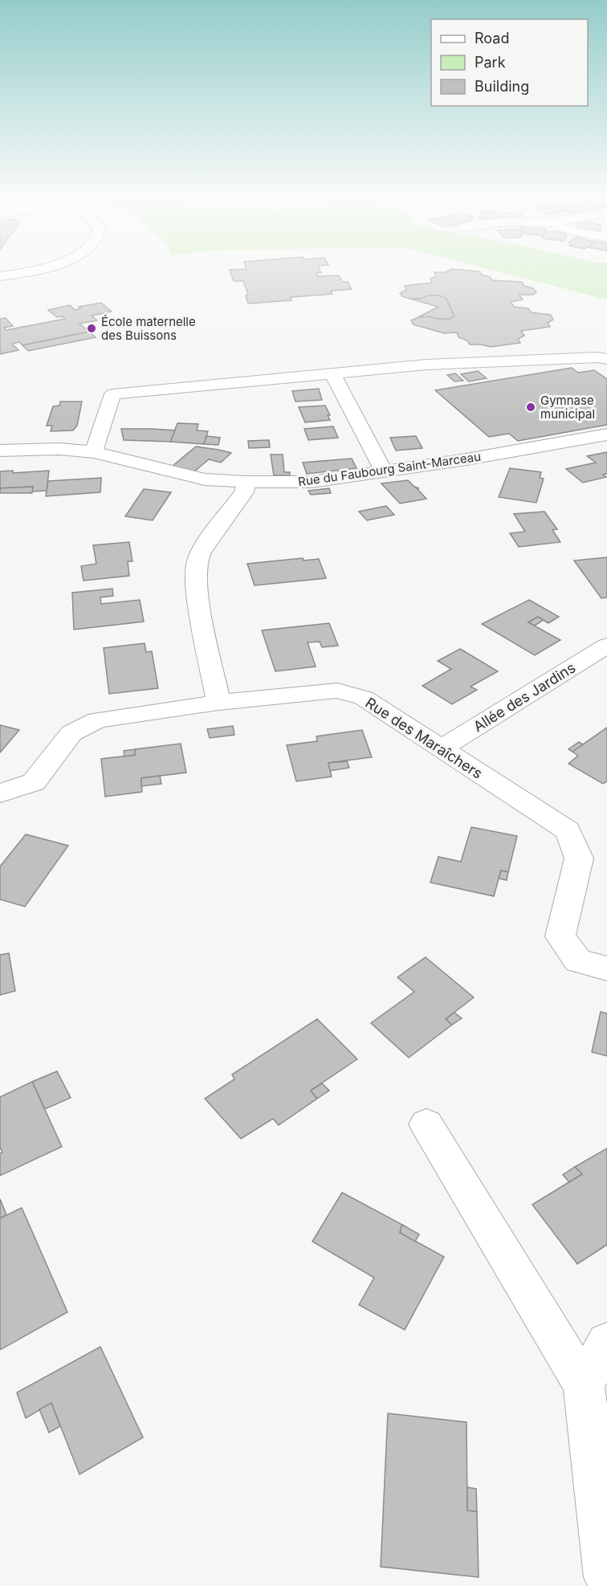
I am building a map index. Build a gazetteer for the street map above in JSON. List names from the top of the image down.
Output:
{
  "streets": {
    "street": ["Rue du Faubourg Saint-Marceau", "Allée des Jardins", "Rue des Maraîchers"]
  },
  "crossings": [
    ["Allée des Jardins", "Rue des Maraîchers"]
  ],
  "places": ["École maternelle des Buissons", "Gymnase municipal"],
  "legend": ["Road", "Park", "Building"]
}
